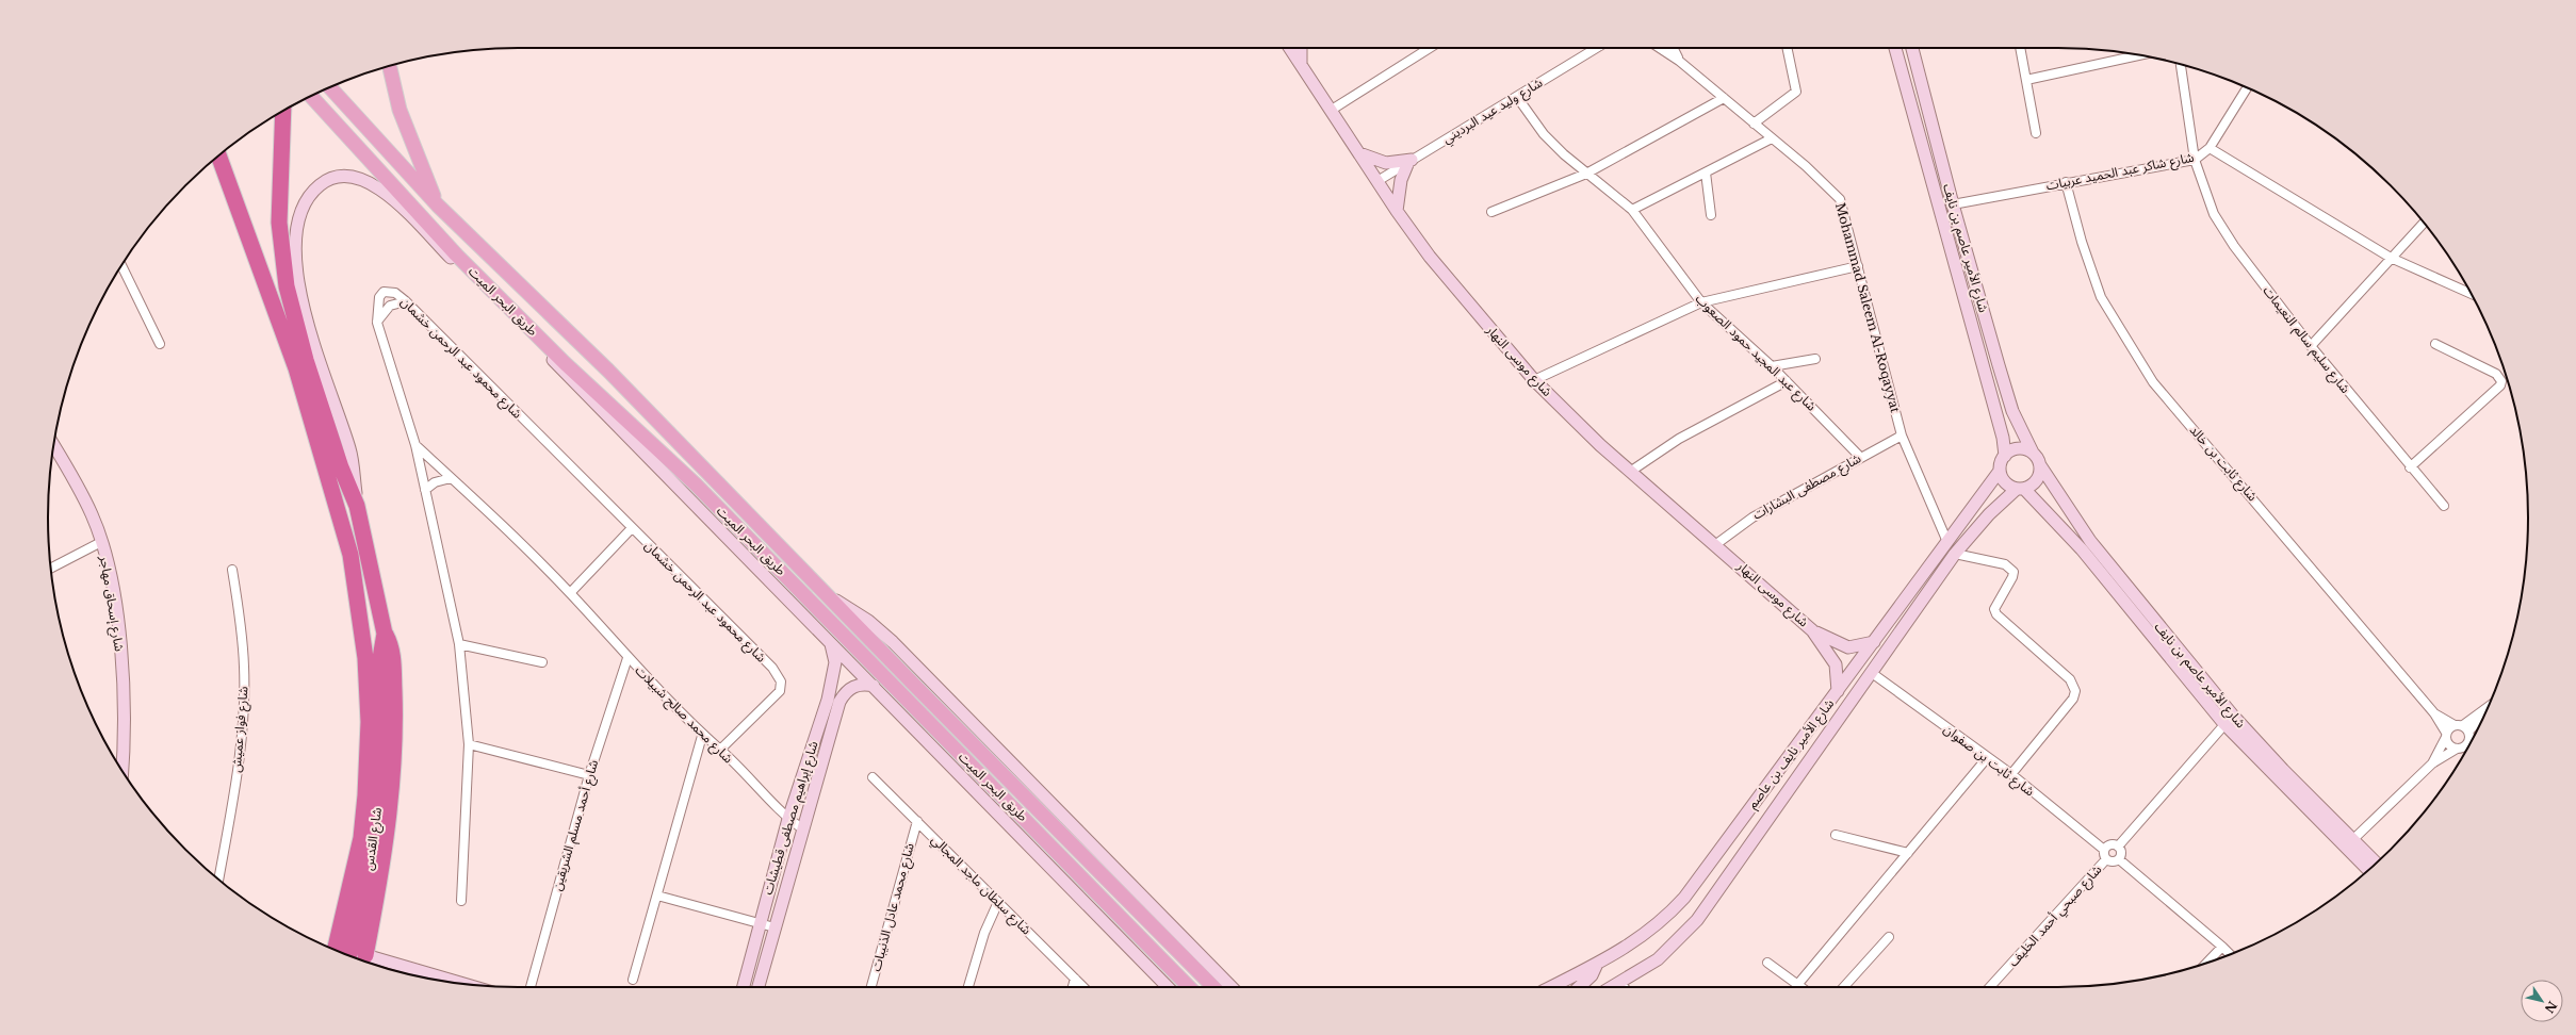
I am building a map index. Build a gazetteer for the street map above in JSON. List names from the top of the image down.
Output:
{
  "streets": {
    "highway": ["شارع القدس"],
    "main road": ["طريق البحر الميت"],
    "street": [
      "شارع وليد عيد البرديني",
      "شارع شاكر عبد الحميد عربيات",
      "شارع الأمير عاصم بن نايف",
      "Mohammad Saleem Al-Roqayyat",
      "شارع سليم سالم النعيمات",
      "شارع عبد المجيد حمود الصعوب",
      "شارع محمود عبد الرحمن خشمان",
      "شارع موسى النهار",
      "شارع ثابت بن خالد",
      "شارع مصطفى البشارات",
      "شارع إسحاق مهاجر",
      "شارع محمد صالح شبيلات",
      "شارع فواز عميش",
      "شارع الأمير نايف بن عاصم",
      "شارع ثابت بن صفوان",
      "شارع إبراهيم مصطفى قطيشات",
      "شارع أحمد مسلم الشريقين",
      "شارع سلطان ماجد المجالي",
      "شارع محمد عادل الذنيبات",
      "شارع صبحي أحمد الخليف"
    ]
  },
  "crossings": [
    ["شارع وليد عيد البرديني", "شارع عبد المجيد حمود الصعوب"],
    ["شارع وليد عيد البرديني", "شارع موسى النهار"],
    ["شارع شاكر عبد الحميد عربيات", "شارع الأمير عاصم بن نايف"],
    ["شارع شاكر عبد الحميد عربيات", "شارع سليم سالم النعيمات"],
    ["شارع شاكر عبد الحميد عربيات", "شارع ثابت بن خالد"],
    ["شارع الأمير عاصم بن نايف", "شارع الأمير نايف بن عاصم"],
    ["طريق البحر الميت", "شارع إبراهيم مصطفى قطيشات"],
    ["Mohammad Saleem Al-Roqayyat", "شارع مصطفى البشارات"],
    ["Mohammad Saleem Al-Roqayyat", "شارع الأمير نايف بن عاصم"],
    ["شارع عبد المجيد حمود الصعوب", "شارع مصطفى البشارات"],
    ["شارع محمود عبد الرحمن خشمان", "شارع محمد صالح شبيلات"],
    ["شارع موسى النهار", "شارع مصطفى البشارات"],
    ["شارع موسى النهار", "شارع الأمير نايف بن عاصم"],
    ["شارع محمد صالح شبيلات", "شارع إبراهيم مصطفى قطيشات"],
    ["شارع محمد صالح شبيلات", "شارع أحمد مسلم الشريقين"],
    ["شارع الأمير نايف بن عاصم", "شارع ثابت بن صفوان"],
    ["شارع ثابت بن صفوان", "شارع صبحي أحمد الخليف"],
    ["شارع سلطان ماجد المجالي", "شارع محمد عادل الذنيبات"]
  ],
  "north": "bottom right"
}
